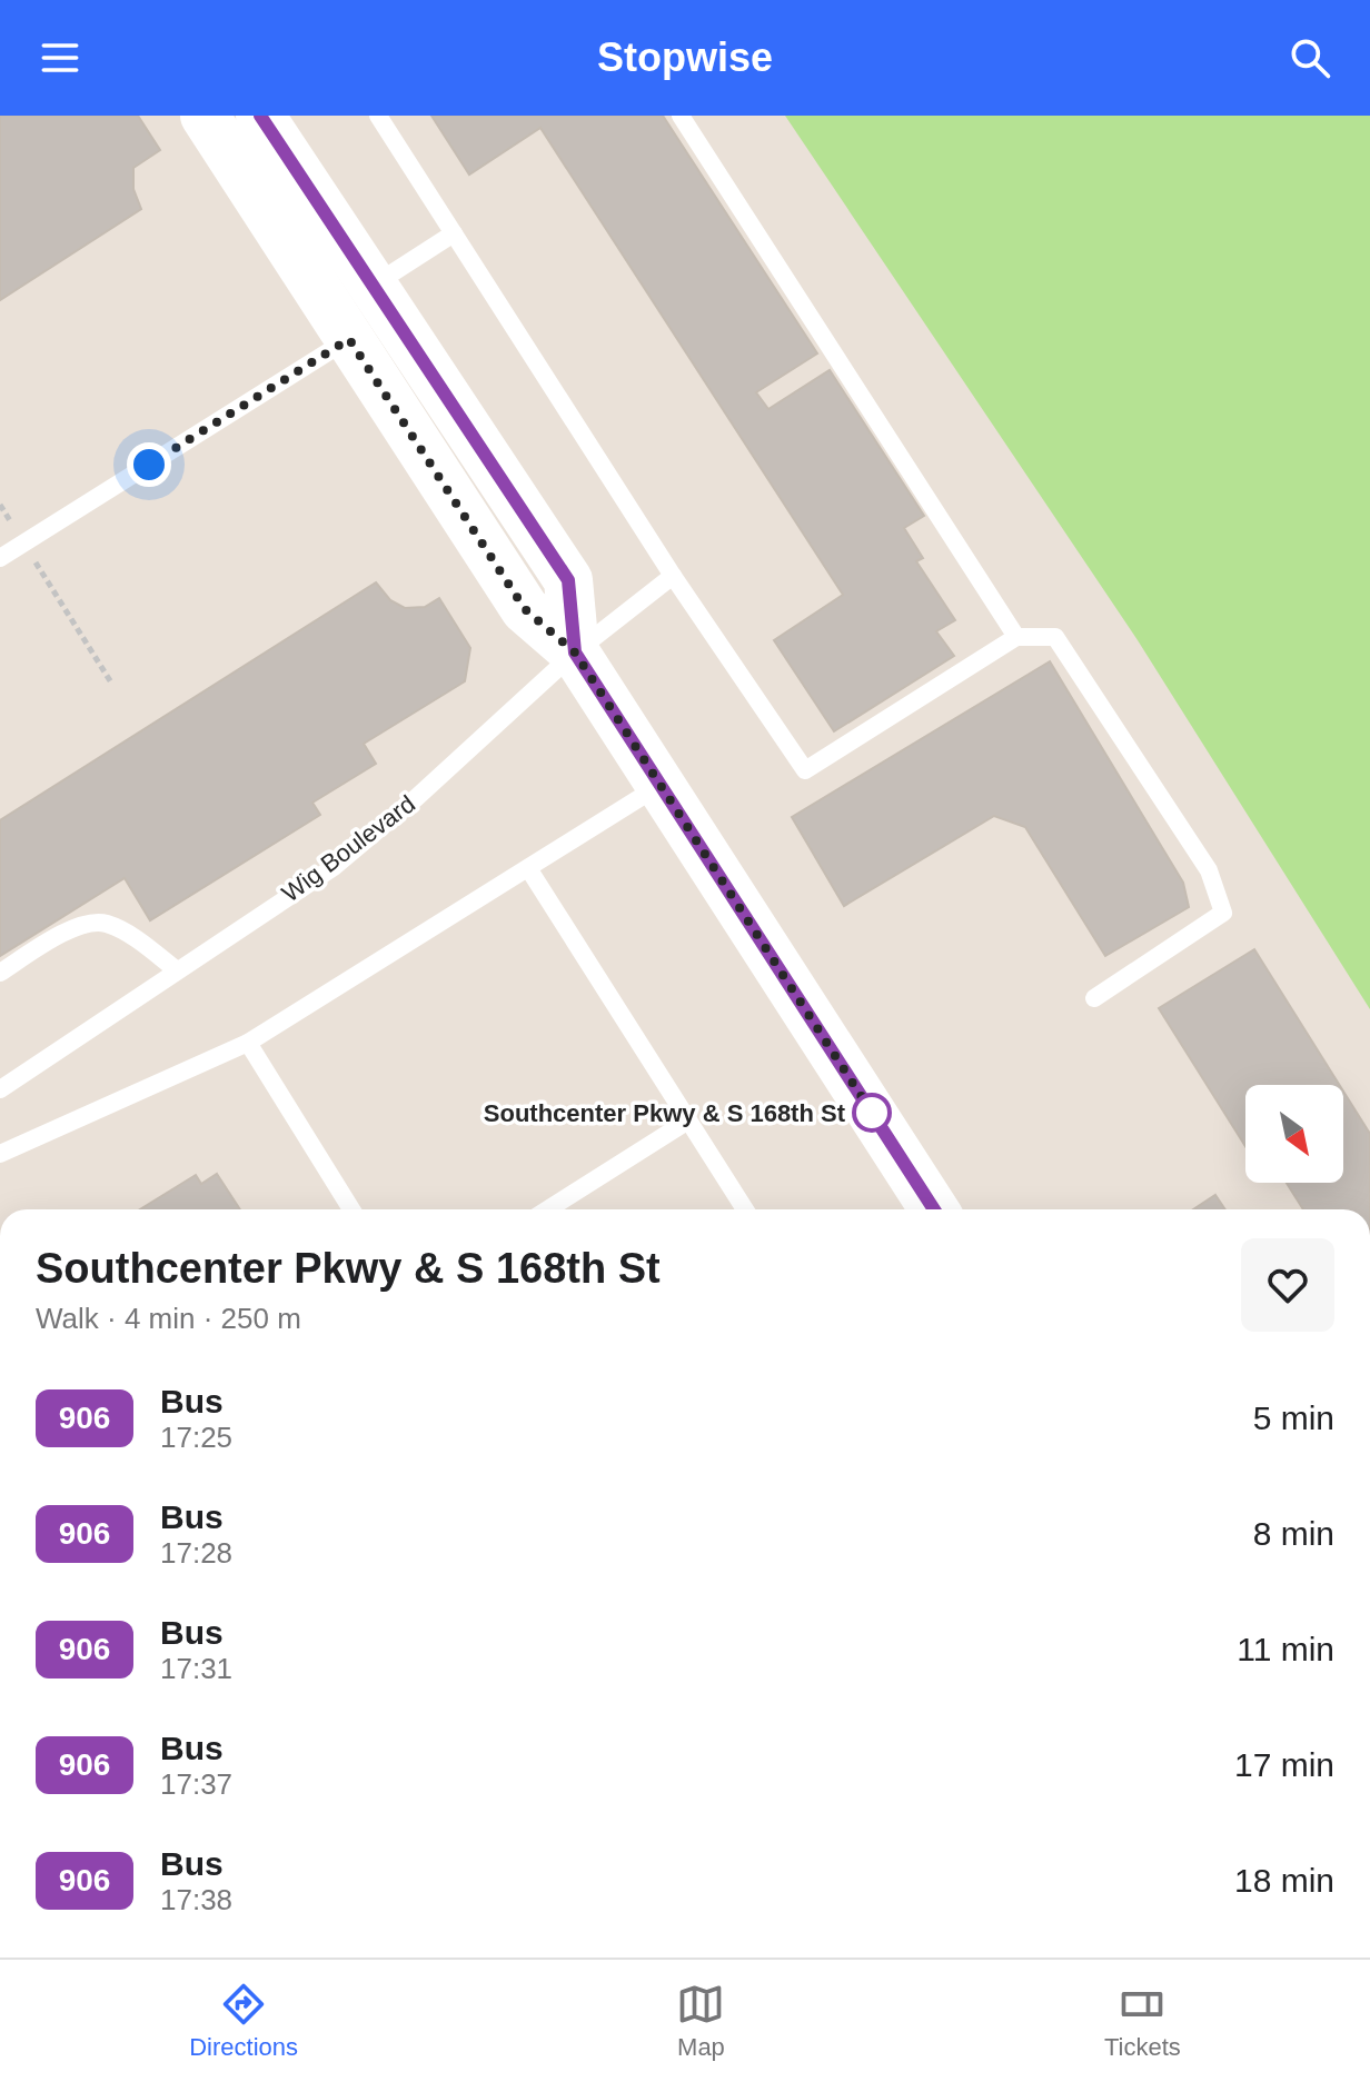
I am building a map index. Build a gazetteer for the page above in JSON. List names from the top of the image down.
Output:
{
  "streets": {
    "lane": ["Wig Boulevard"]
  },
  "places": ["Southcenter Pkwy & S 168th St"],
  "lines": ["bus line 906"],
  "north": "bottom right",
  "page": {
    "header": "Stopwise",
    "heading": ["Southcenter Pkwy & S 168th St", "Walk · 4 min · 250 m"],
    "list": [
      {
        "mark": "906",
        "name": "Bus",
        "note": "17:25",
        "value": "5 min"
      },
      {
        "mark": "906",
        "name": "Bus",
        "note": "17:28",
        "value": "8 min"
      },
      {
        "mark": "906",
        "name": "Bus",
        "note": "17:31",
        "value": "11 min"
      },
      {
        "mark": "906",
        "name": "Bus",
        "note": "17:37",
        "value": "17 min"
      },
      {
        "mark": "906",
        "name": "Bus",
        "note": "17:38",
        "value": "18 min"
      }
    ],
    "tabs": ["Directions", "Map", "Tickets"]
  }
}
